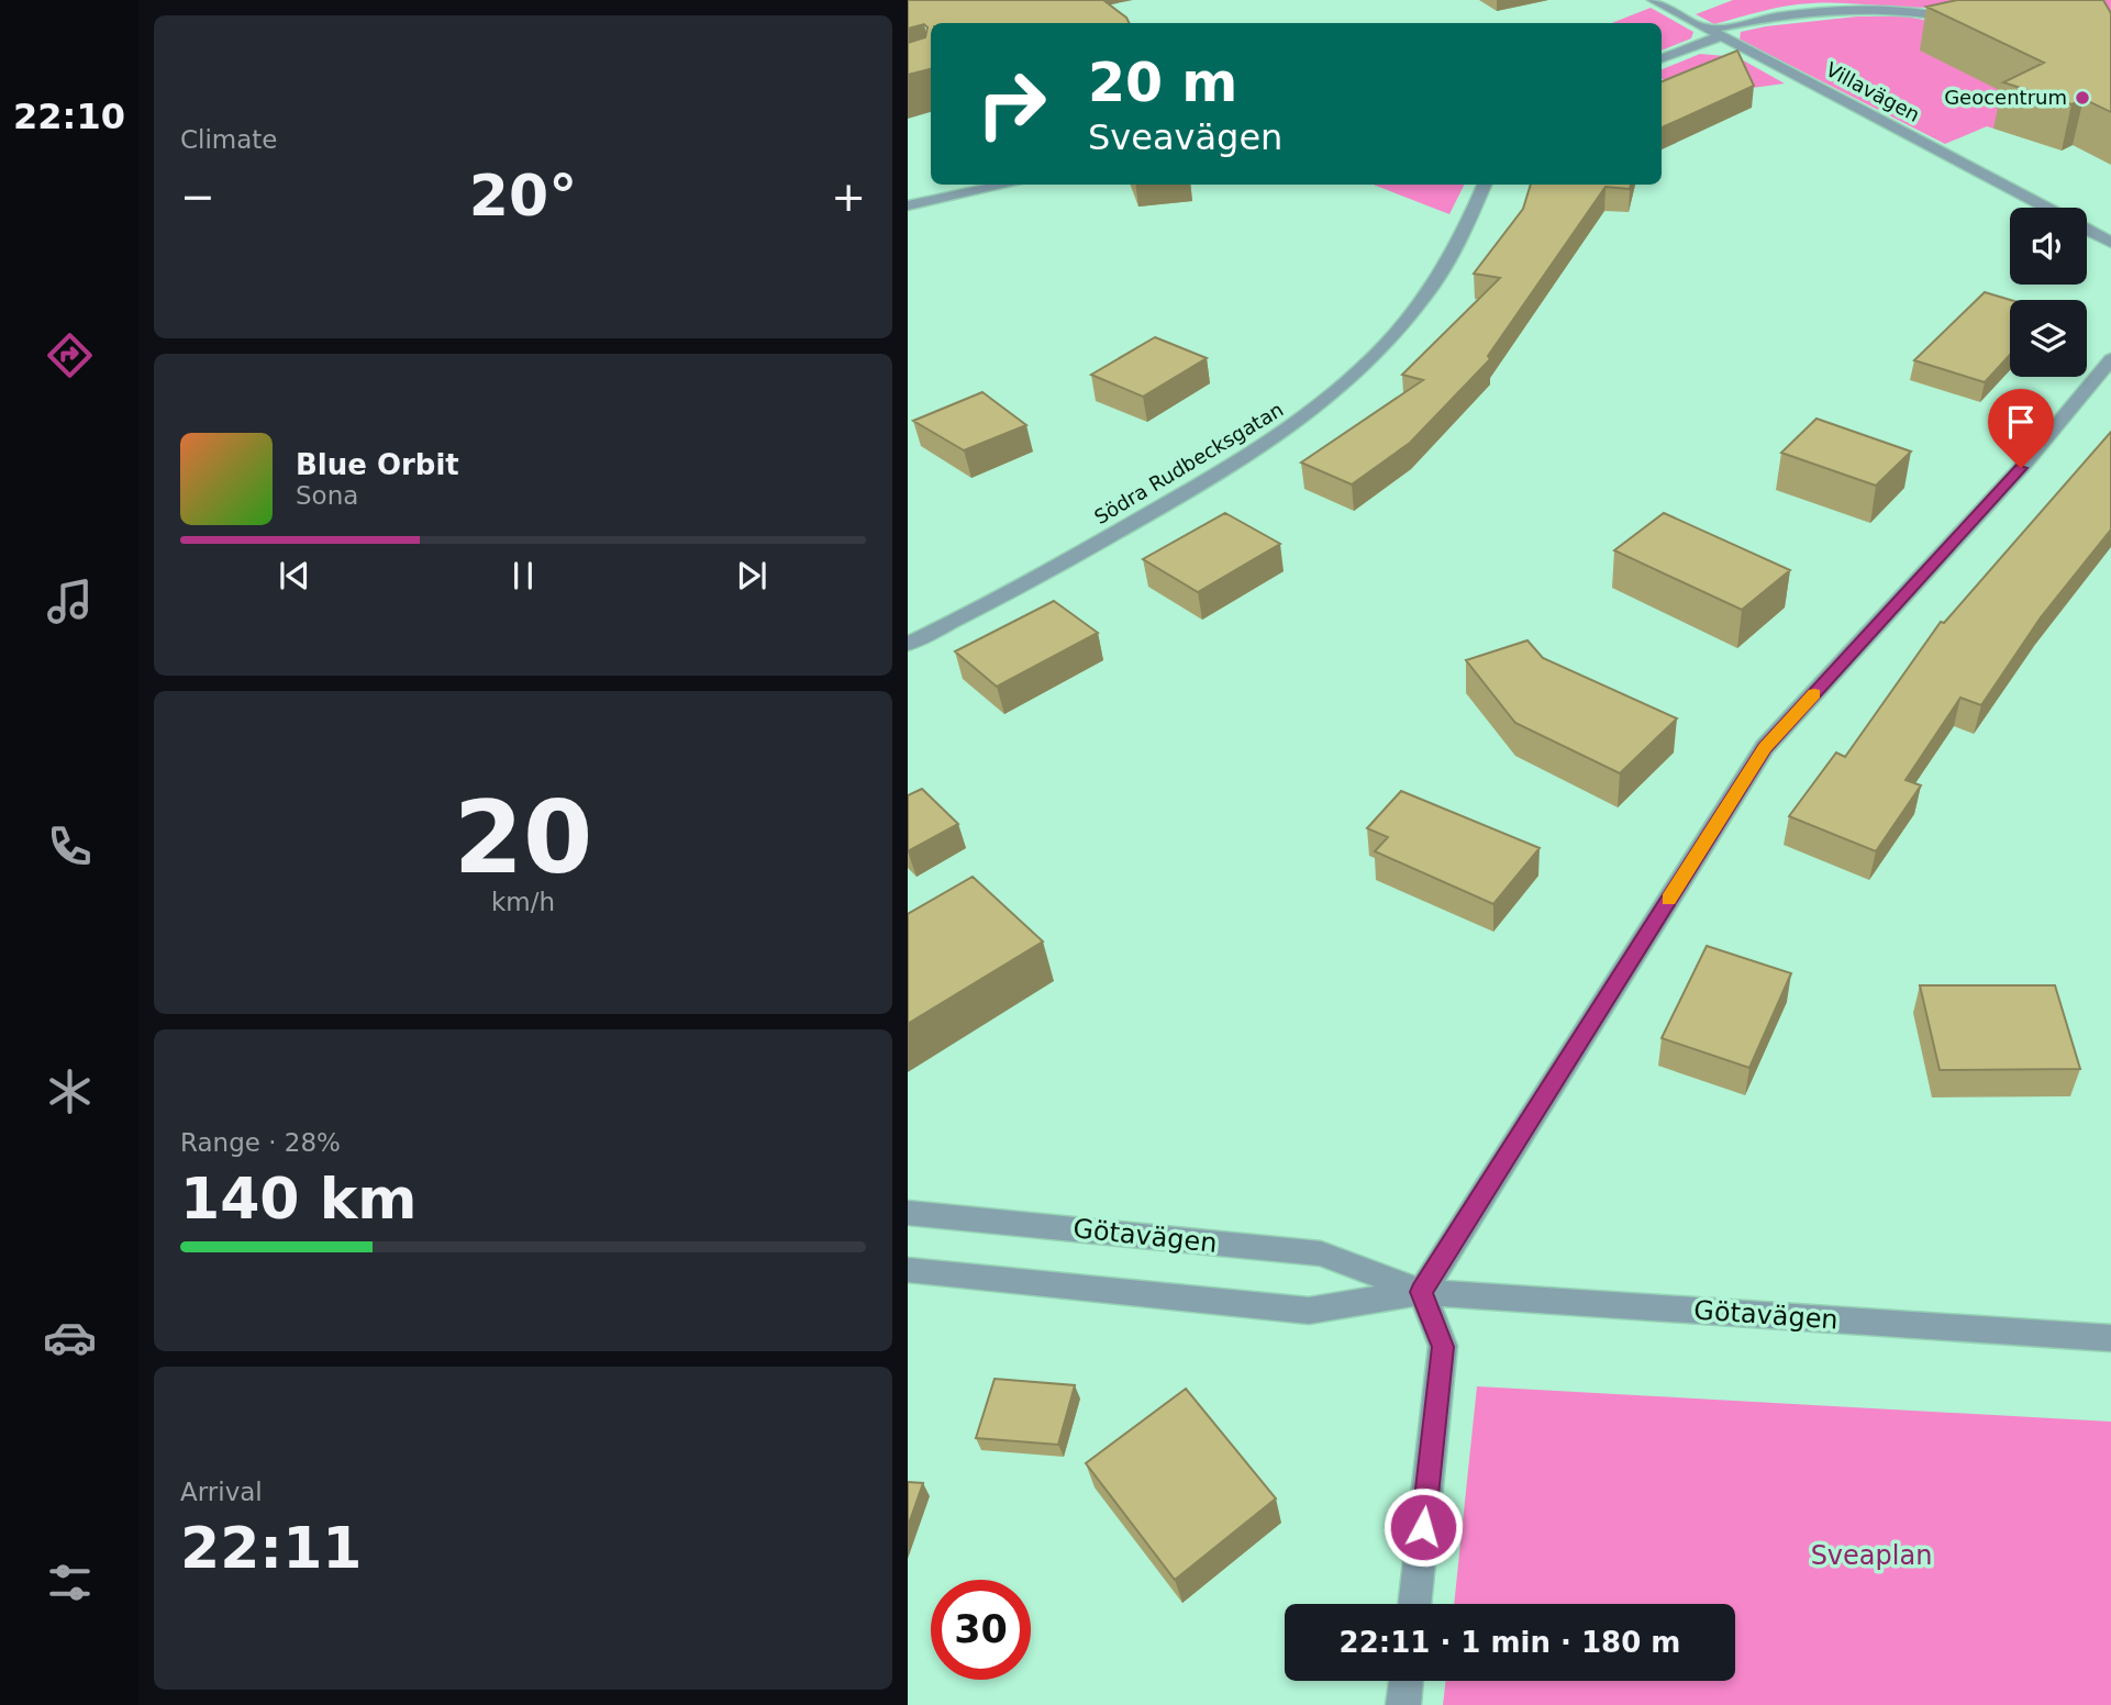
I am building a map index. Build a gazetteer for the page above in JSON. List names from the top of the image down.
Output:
{
  "streets": {
    "street": ["Villavägen", "Södra Rudbecksgatan", "Götavägen"]
  },
  "parks": ["Sveaplan"],
  "places": ["Geocentrum"],
  "page": {
    "tabs": "22:10",
    "tile": [
      "Climate",
      ["20", "km/h"],
      ["Range · 28%", "140 km"],
      ["Arrival", "22:11"]
    ],
    "turn": ["20 m", "Sveavägen"],
    "heat": ["−", "20°", "+"],
    "song": ["Blue Orbit", "Sona"],
    "limit": "30",
    "trip": "22:11 · 1 min · 180 m"
  }
}
